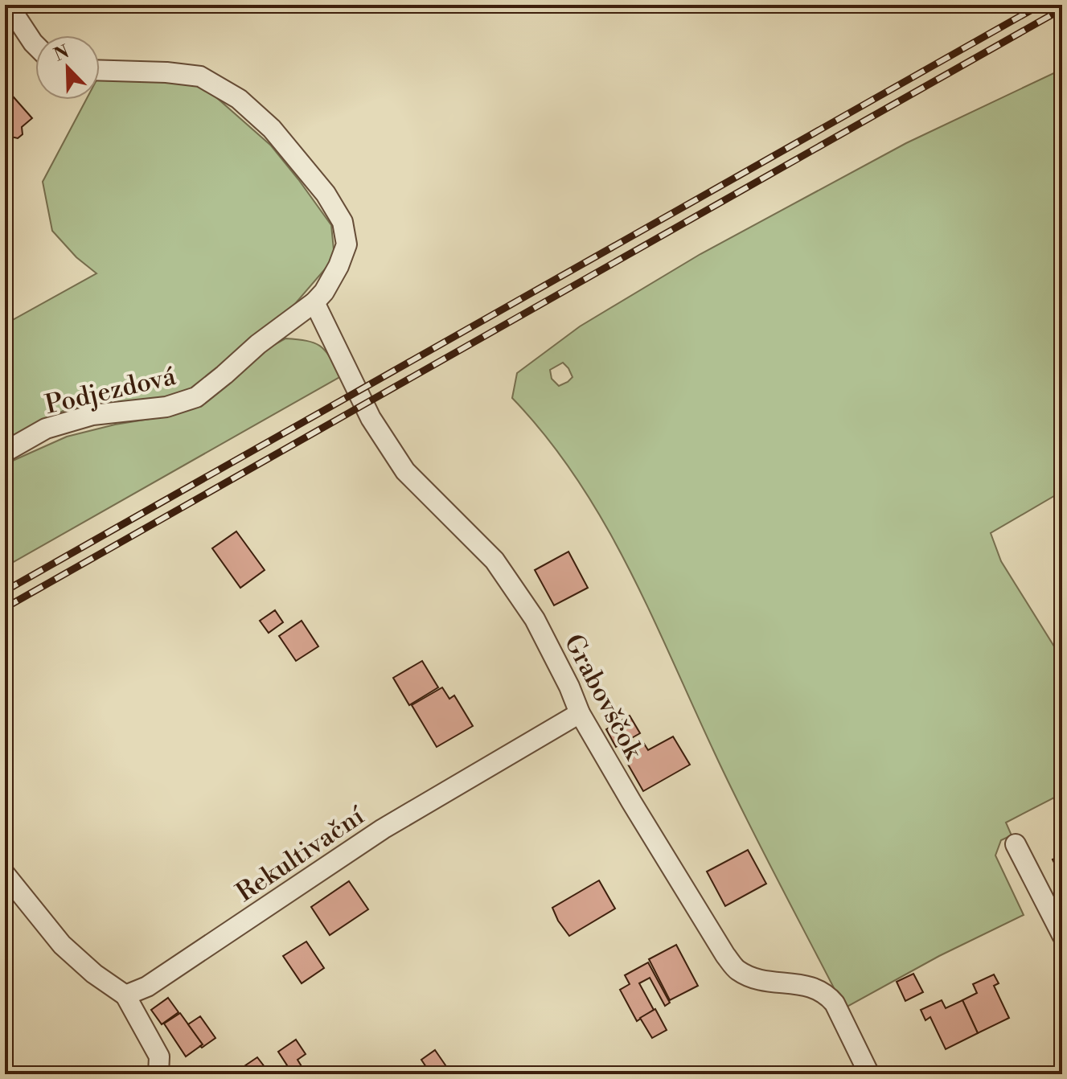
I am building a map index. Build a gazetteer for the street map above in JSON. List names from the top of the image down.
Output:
{
  "streets": {
    "street": ["Podjezdová", "Grabovščok", "Rekultivační"]
  },
  "crossings": [
    ["Podjezdová", "Grabovščok"],
    ["Grabovščok", "Rekultivační"]
  ],
  "north": "top left"
}
